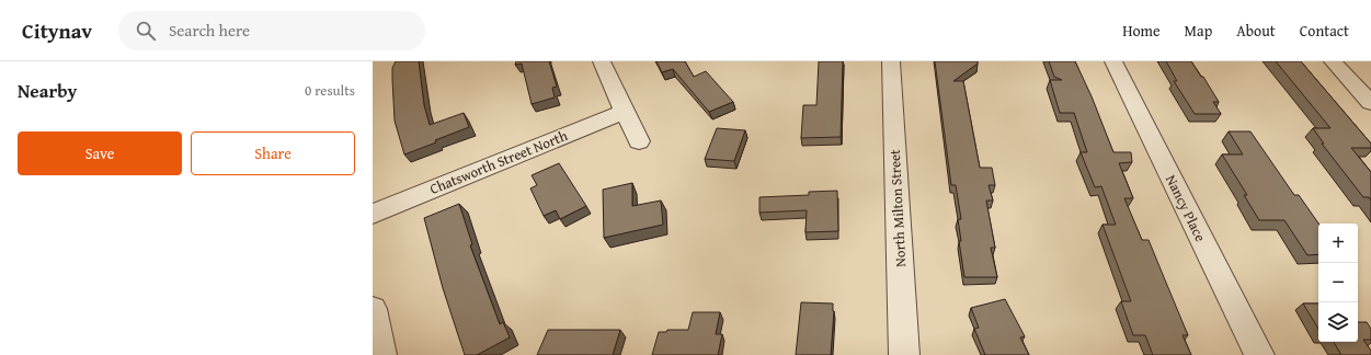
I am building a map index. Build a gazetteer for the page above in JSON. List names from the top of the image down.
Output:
{
  "streets": {
    "street": ["Chatsworth Street North", "North Milton Street", "Nancy Place"]
  },
  "page": {
    "header": "Citynav",
    "search": "Search here",
    "nav": [
      "Home",
      "Map",
      "About",
      "Contact"
    ],
    "heading": ["Nearby", "0 results"],
    "buttons": ["Save", "Share"],
    "map_buttons": ["+", "−"]
  }
}
